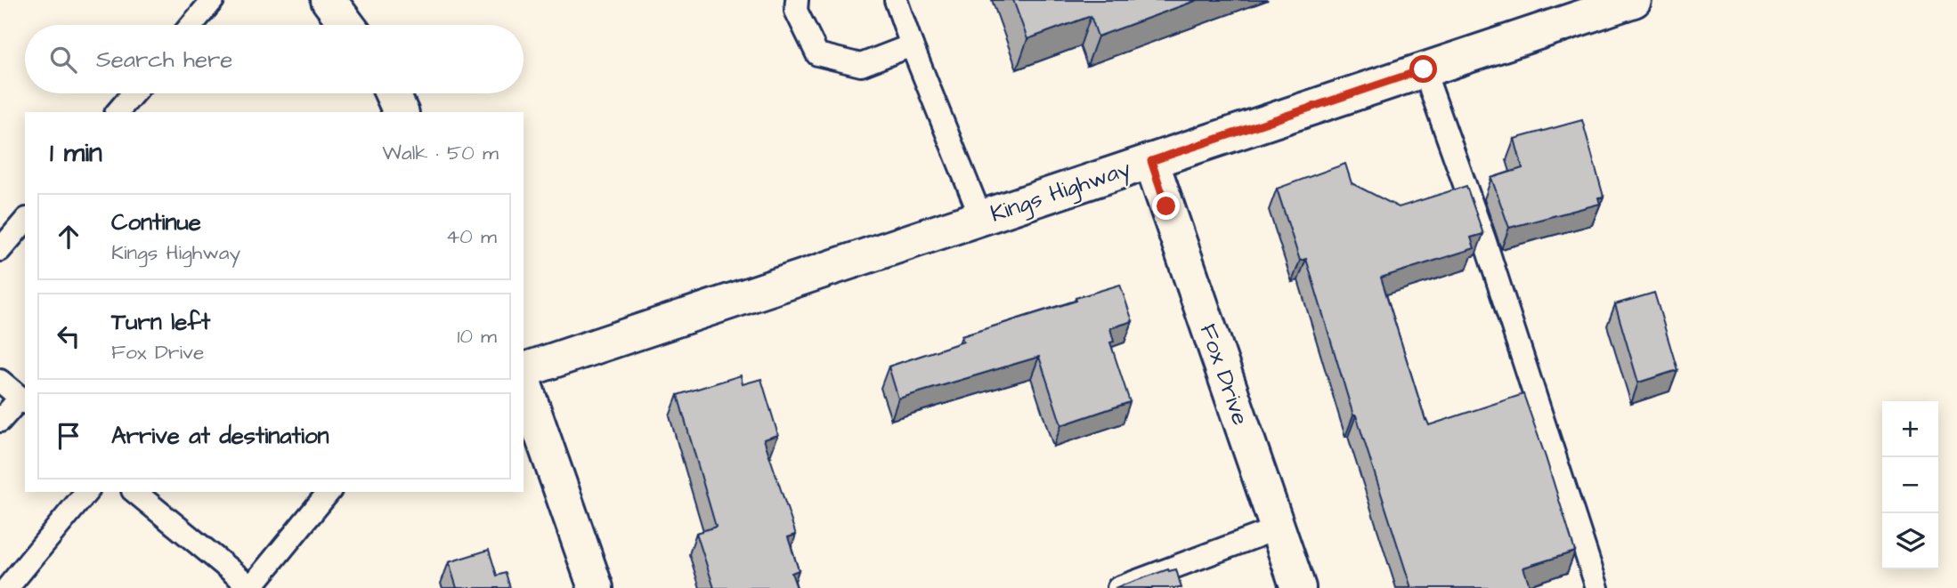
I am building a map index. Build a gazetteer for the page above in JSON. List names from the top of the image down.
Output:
{
  "streets": {
    "street": ["Kings Highway", "Fox Drive"]
  },
  "crossings": [
    ["Kings Highway", "Fox Drive"]
  ],
  "page": {
    "search": "Search here",
    "heading": ["1 min", "Walk · 50 m"],
    "list": [
      ["Continue", "Kings Highway", "40 m"],
      ["Turn left", "Fox Drive", "10 m"],
      "Arrive at destination"
    ],
    "map_buttons": ["+", "−"]
  }
}
